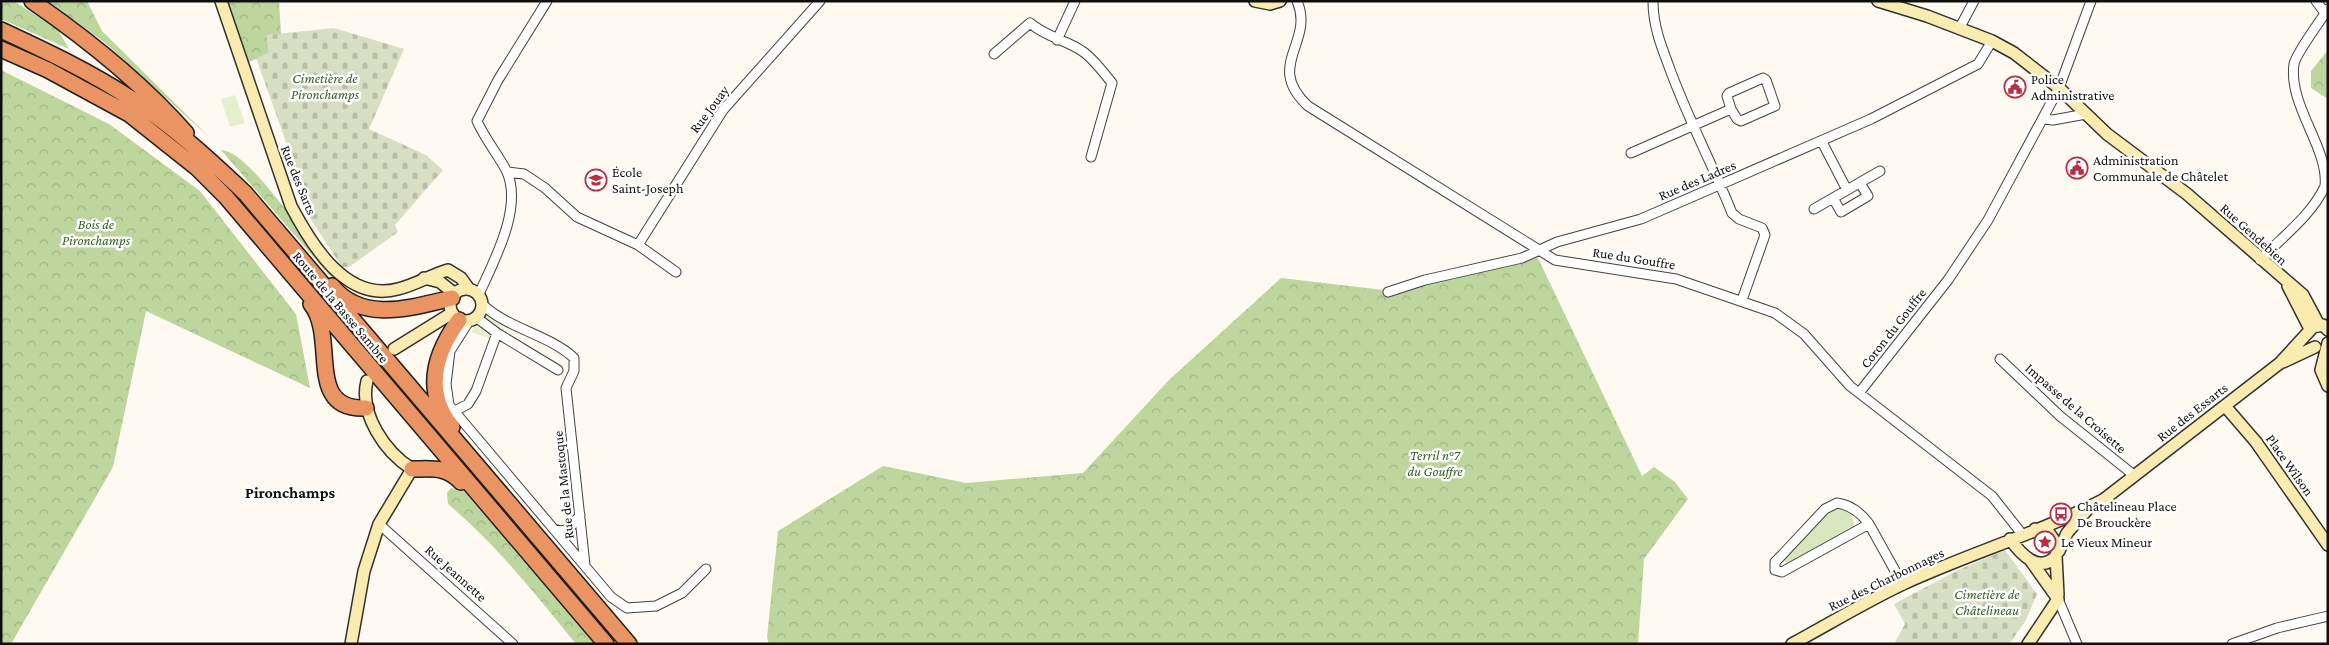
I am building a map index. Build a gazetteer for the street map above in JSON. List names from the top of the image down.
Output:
{
  "streets": {
    "highway": ["Route de la Basse Sambre"],
    "street": [
      "Rue Jouay",
      "Rue des Sarts",
      "Rue des Ladres",
      "Rue Gendebien",
      "Rue du Gouffre",
      "Coron du Gouffre",
      "Impasse de la Croisette",
      "Rue des Essarts",
      "Place Wilson",
      "Rue de la Mastoque",
      "Rue Jeannette",
      "Rue des Charbonnages"
    ]
  },
  "crossings": [
    ["Rue des Sarts", "Rue de la Mastoque"],
    ["Rue des Ladres", "Rue Gendebien"],
    ["Rue des Ladres", "Rue du Gouffre"],
    ["Rue Gendebien", "Rue des Essarts"],
    ["Rue du Gouffre", "Coron du Gouffre"],
    ["Rue du Gouffre", "Rue des Charbonnages"],
    ["Impasse de la Croisette", "Rue des Essarts"],
    ["Rue des Essarts", "Place Wilson"],
    ["Rue des Essarts", "Rue des Charbonnages"]
  ],
  "districts": ["Pironchamps"],
  "parks": [
    "Cimetière de Pironchamps",
    "Bois de Pironchamps",
    "Terril n°7 du Gouffre",
    "Cimetière de Châtelineau"
  ],
  "places": {
    "public building": ["Police Administrative", "Administration Communale de Châtelet"],
    "school or university": ["École Saint-Joseph"],
    "bus stop": ["Châtelineau Place De Brouckère"],
    "place": ["Le Vieux Mineur"]
  }
}
